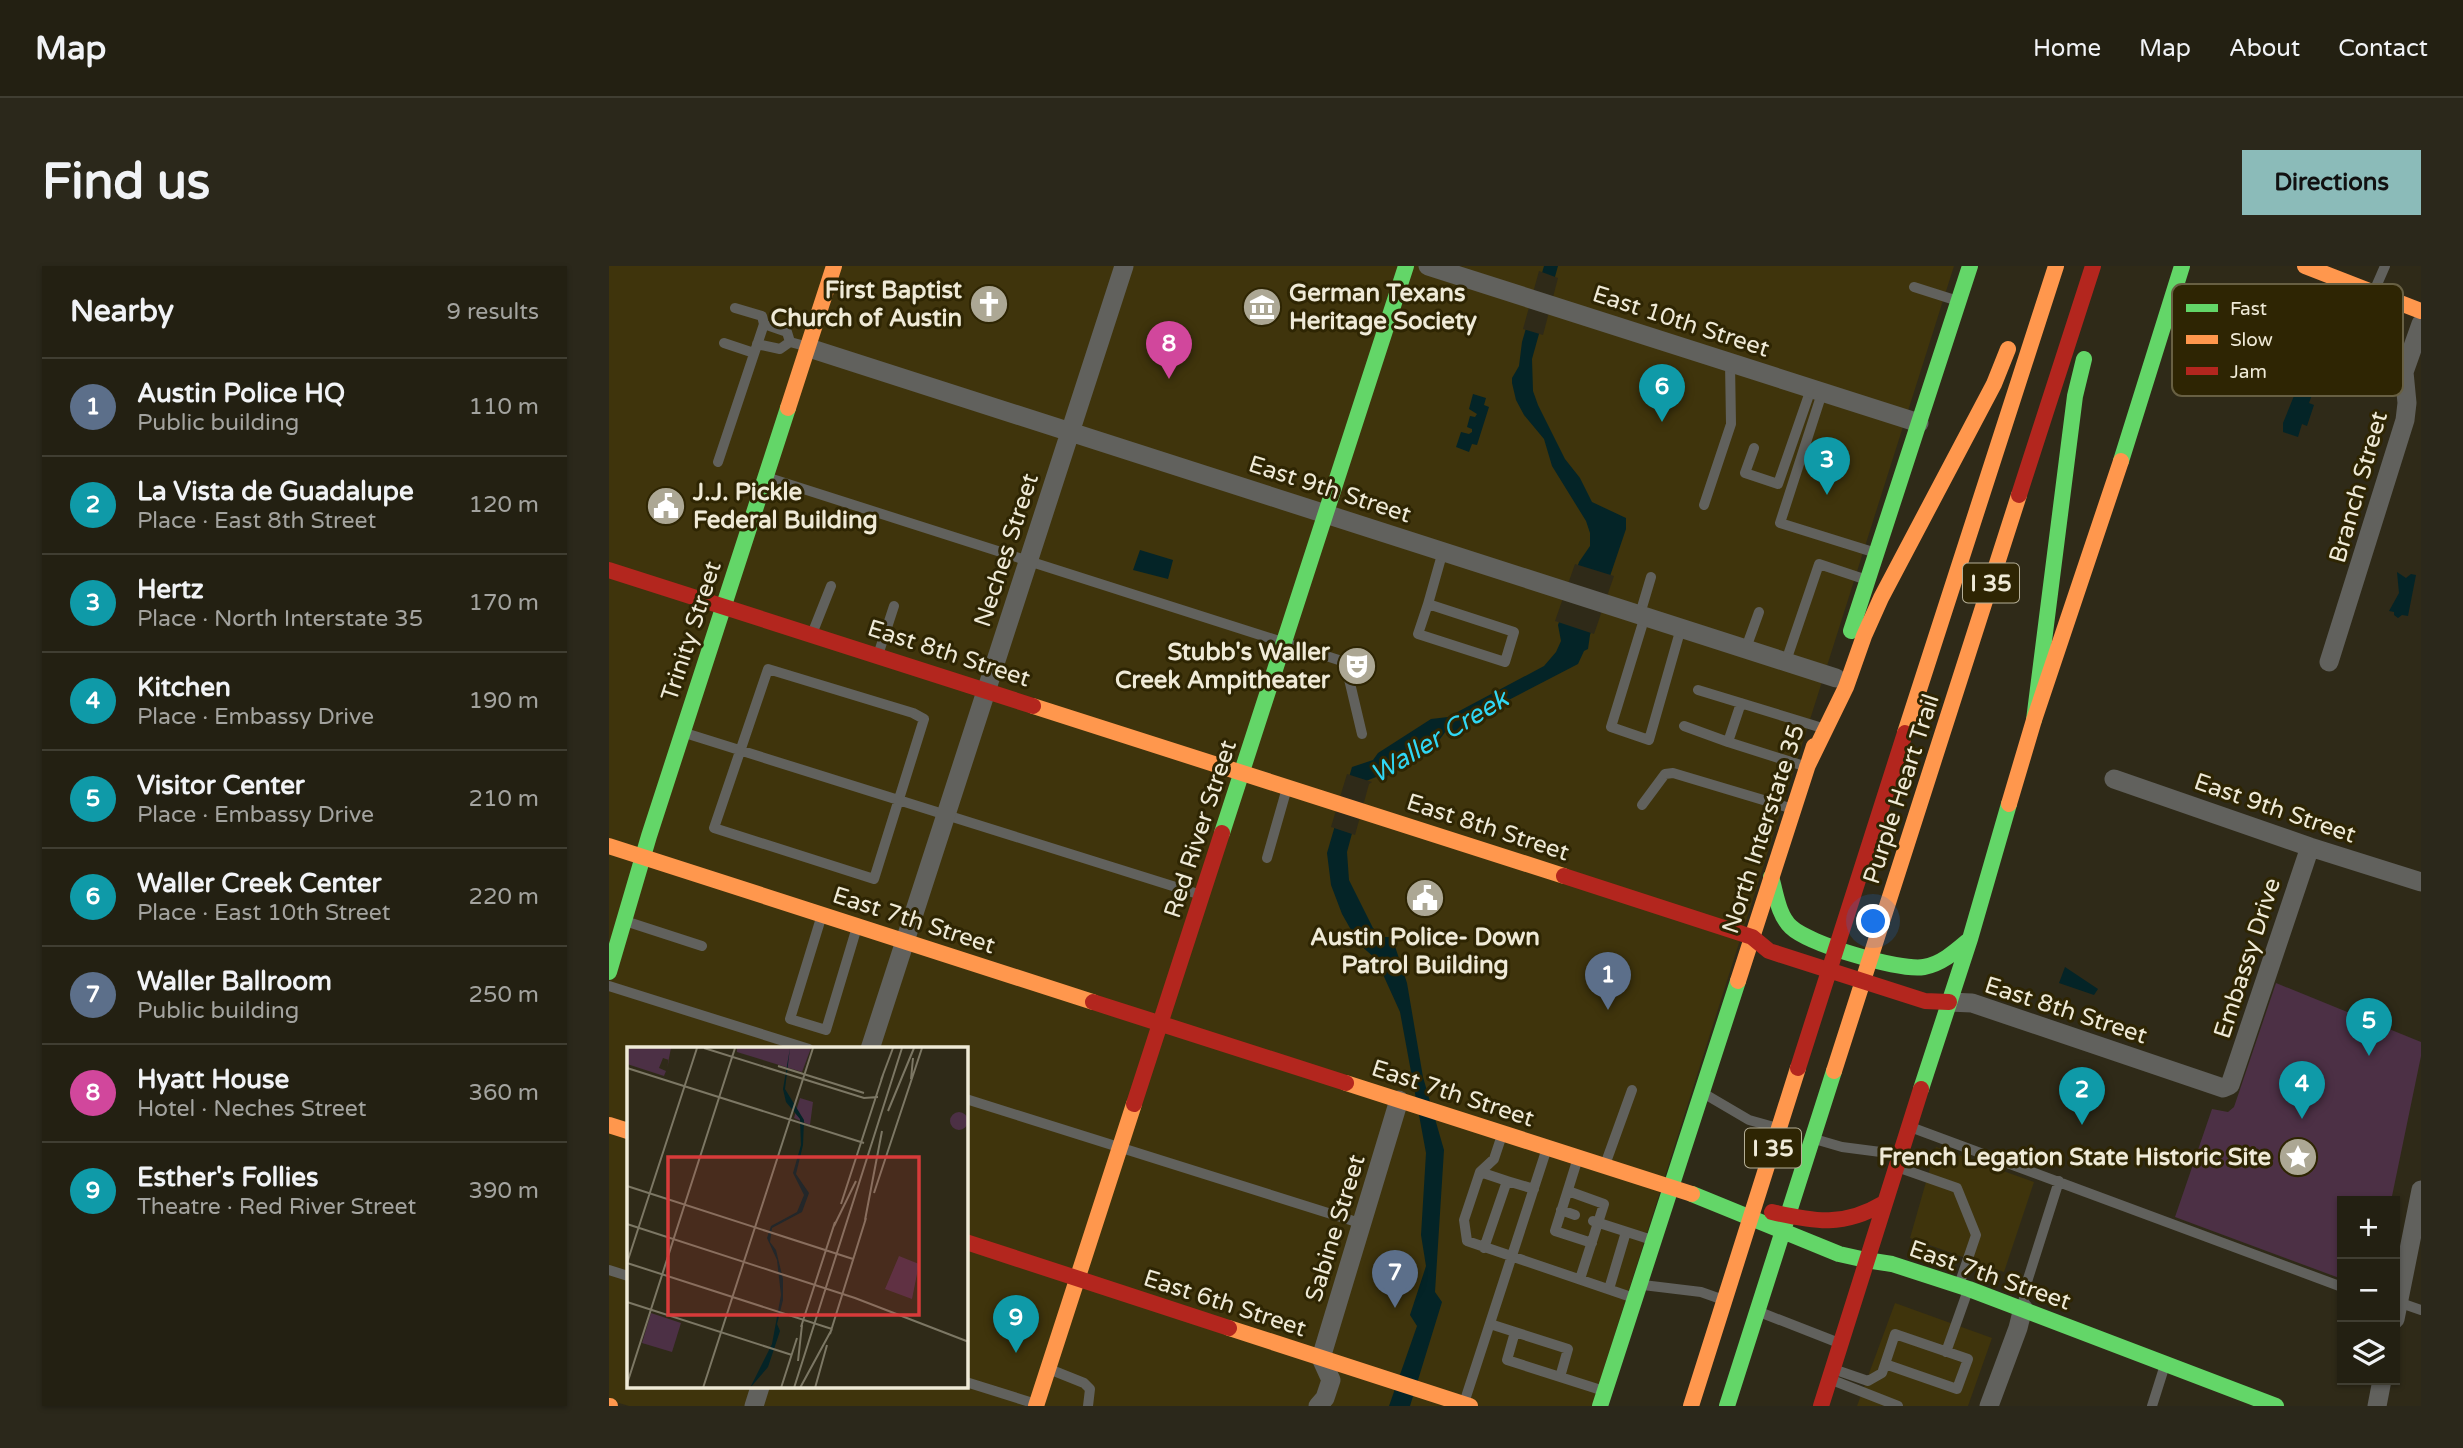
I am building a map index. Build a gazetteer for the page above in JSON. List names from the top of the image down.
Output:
{
  "streets": {
    "main road": [
      "I 35",
      "Trinity Street",
      "East 8th Street",
      "Purple Heart Trail",
      "Red River Street",
      "North Interstate 35",
      "East 7th Street",
      "East 6th Street"
    ],
    "street": [
      "East 10th Street",
      "Branch Street",
      "East 9th Street",
      "Neches Street",
      "Embassy Drive",
      "Sabine Street"
    ]
  },
  "crossings": [
    ["East 10th Street", "North Interstate 35"],
    ["East 9th Street", "Neches Street"],
    ["East 9th Street", "Trinity Street"],
    ["East 9th Street", "Red River Street"],
    ["East 9th Street", "North Interstate 35"],
    ["East 9th Street", "Embassy Drive"],
    ["Neches Street", "East 8th Street"],
    ["Neches Street", "East 7th Street"],
    ["Trinity Street", "East 8th Street"],
    ["Trinity Street", "East 7th Street"],
    ["East 8th Street", "Red River Street"],
    ["East 8th Street", "North Interstate 35"],
    ["East 8th Street", "Embassy Drive"],
    ["Red River Street", "East 7th Street"],
    ["Red River Street", "East 6th Street"],
    ["North Interstate 35", "East 7th Street"],
    ["East 7th Street", "Sabine Street"],
    ["Sabine Street", "East 6th Street"]
  ],
  "water": ["Waller Creek"],
  "places": {
    "church": ["First Baptist Church of Austin"],
    "museum": ["German Texans Heritage Society"],
    "public building": ["J.J. Pickle Federal Building", "Austin Police- Down Patrol Building"],
    "theatre": ["Stubb's Waller Creek Ampitheater"],
    "place": ["French Legation State Historic Site"]
  },
  "legend": ["Fast", "Slow", "Jam"],
  "page": {
    "header": "Map",
    "nav": [
      "Home",
      "Map",
      "About",
      "Contact"
    ],
    "buttons": "Directions",
    "title": "Find us",
    "heading": ["Nearby", "9 results"],
    "pins": [
      "8",
      "6",
      "3",
      "1",
      "5",
      "4",
      "2",
      "7",
      "9"
    ],
    "list": [
      {
        "mark": "1",
        "name": "Austin Police HQ",
        "note": "Public building",
        "value": "110 m"
      },
      {
        "mark": "2",
        "name": "La Vista de Guadalupe",
        "note": "Place · East 8th Street",
        "value": "120 m"
      },
      {
        "mark": "3",
        "name": "Hertz",
        "note": "Place · North Interstate 35",
        "value": "170 m"
      },
      {
        "mark": "4",
        "name": "Kitchen",
        "note": "Place · Embassy Drive",
        "value": "190 m"
      },
      {
        "mark": "5",
        "name": "Visitor Center",
        "note": "Place · Embassy Drive",
        "value": "210 m"
      },
      {
        "mark": "6",
        "name": "Waller Creek Center",
        "note": "Place · East 10th Street",
        "value": "220 m"
      },
      {
        "mark": "7",
        "name": "Waller Ballroom",
        "note": "Public building",
        "value": "250 m"
      },
      {
        "mark": "8",
        "name": "Hyatt House",
        "note": "Hotel · Neches Street",
        "value": "360 m"
      },
      {
        "mark": "9",
        "name": "Esther's Follies",
        "note": "Theatre · Red River Street",
        "value": "390 m"
      }
    ],
    "map_buttons": ["+", "−"]
  }
}
